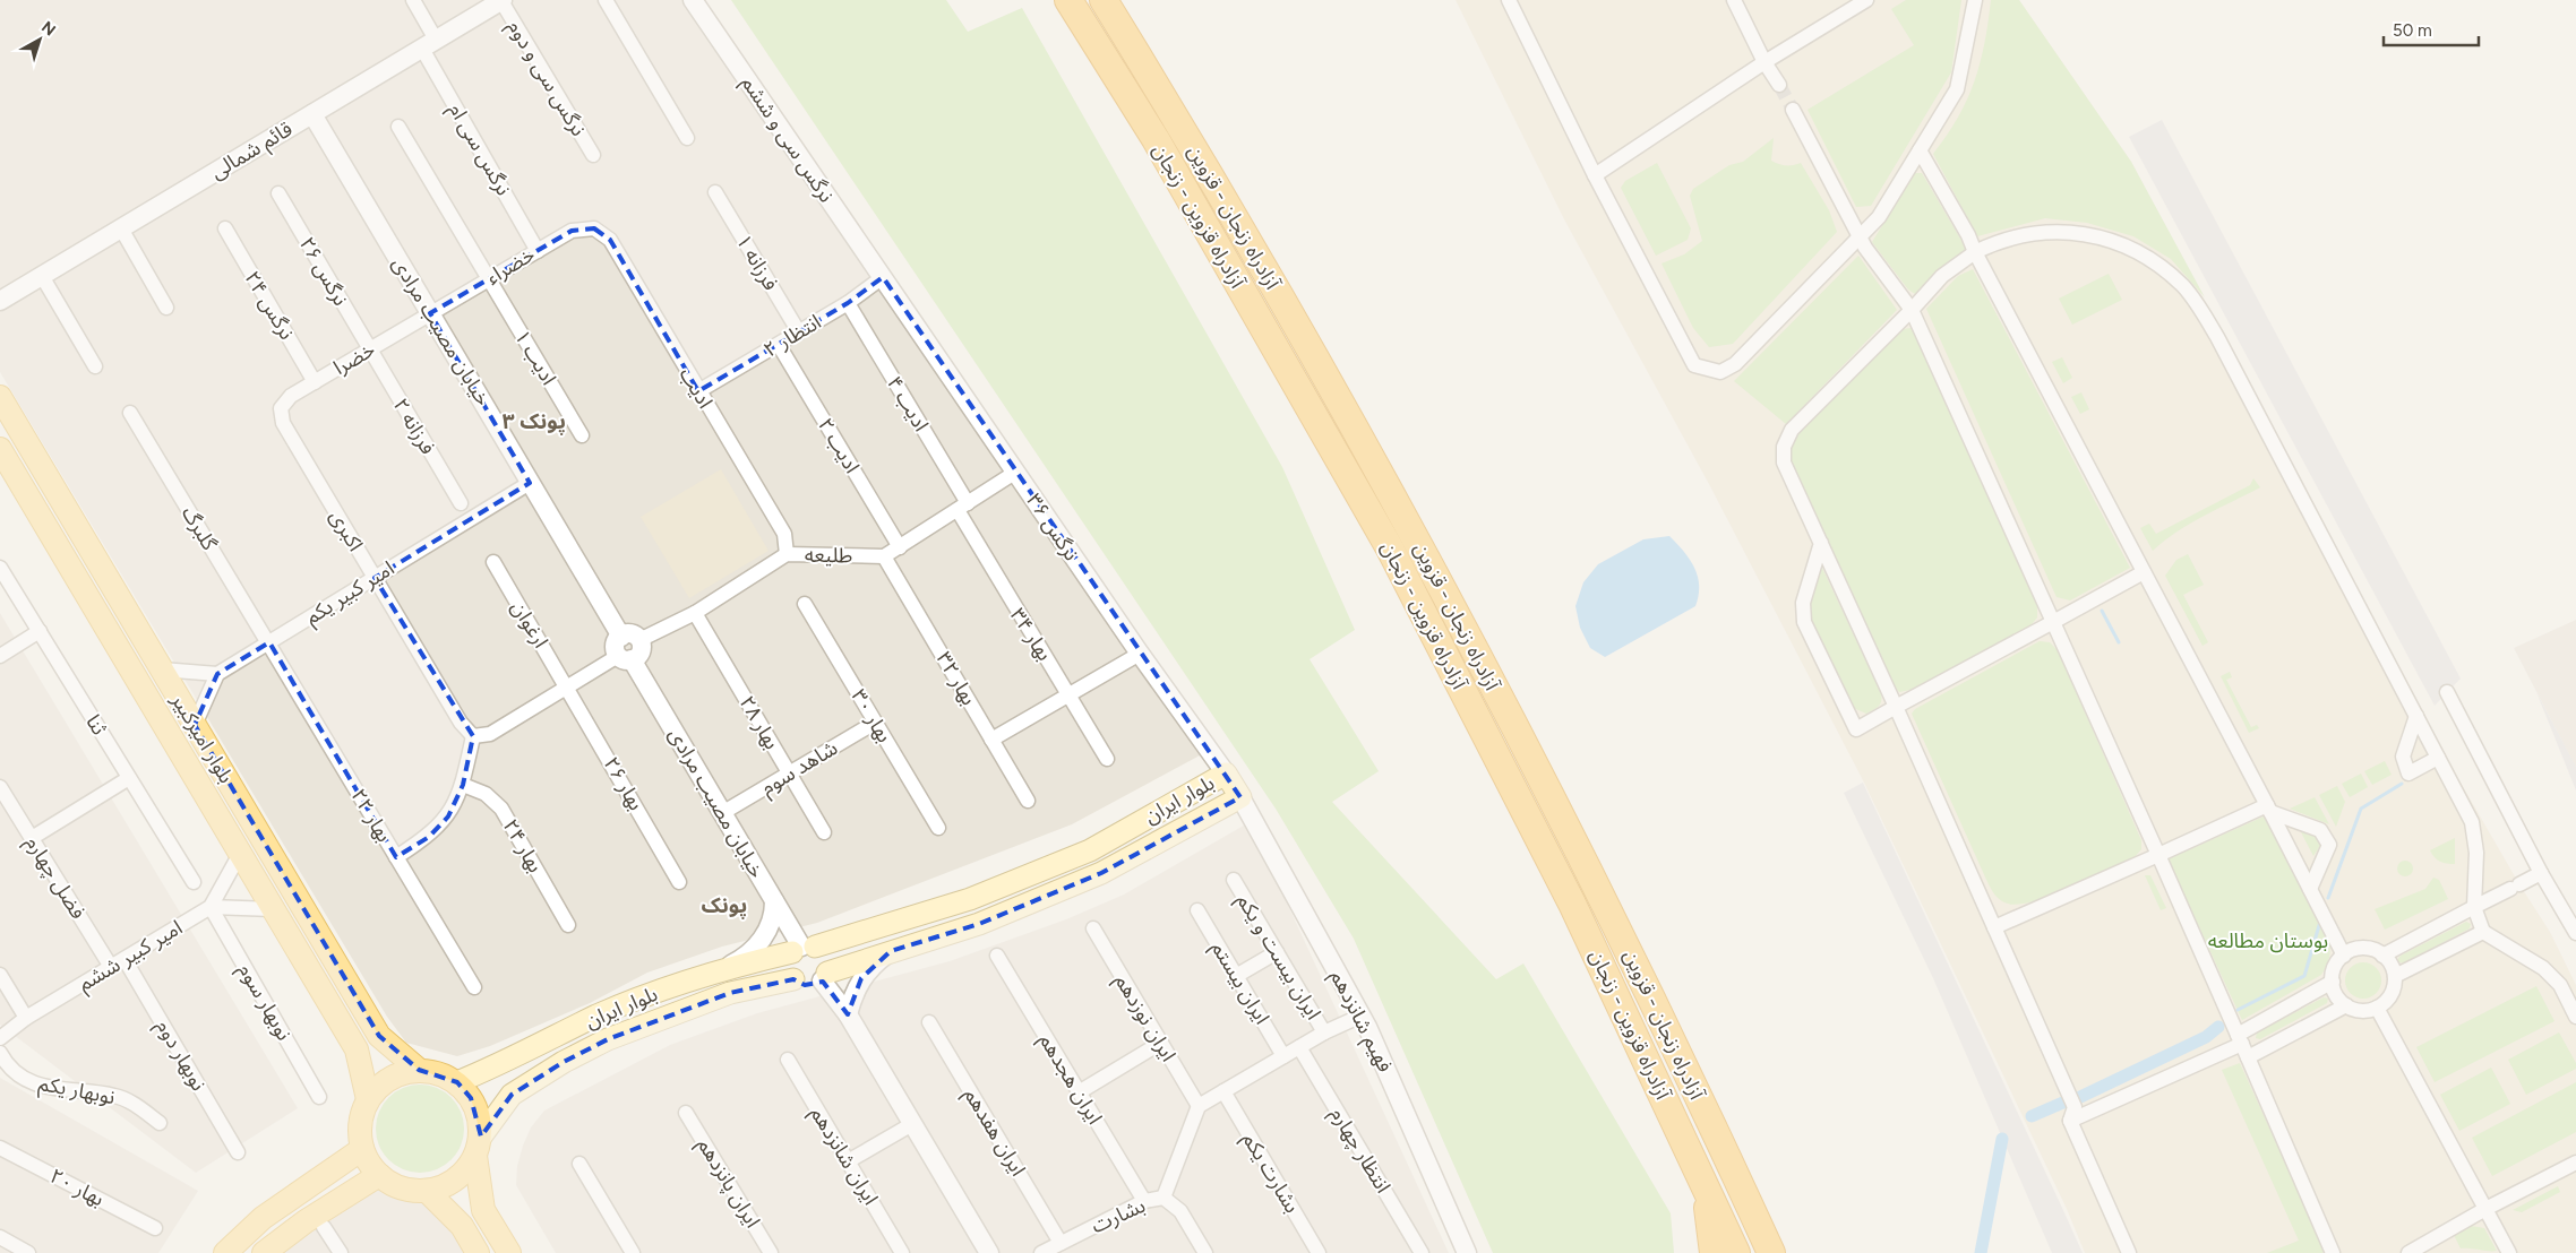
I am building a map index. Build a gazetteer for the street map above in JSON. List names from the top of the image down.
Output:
{
  "streets": {
    "highway": ["آزادراه قزوین - زنجان", "آزادراه زنجان - قزوین"],
    "main road": ["بلوار امیرکبیر", "بلوار ایران"],
    "street": [
      "نرگس سی و دوم",
      "نرگس سی و ششم",
      "نرگس سی ام",
      "قائم شمالی",
      "فرزانه ۱",
      "خضراء",
      "نرگس ۲۶",
      "نرگس ۲۴",
      "خیابان مصیب مرادی",
      "انتظار ۲",
      "ادیب ۱",
      "خضرا",
      "ادیب",
      "ادیب ۴",
      "فرزانه ۲",
      "ادیب ۲",
      "نرگس ۳۶",
      "گلبرگ",
      "اکبری",
      "طلیعه",
      "امیر کبیر یکم",
      "ارغوان",
      "بهار ۳۴",
      "بهار ۳۲",
      "بهار ۳۰",
      "بهار ۲۸",
      "ثنا",
      "شاهد سوم",
      "بهار ۲۶",
      "بهار ۲۲",
      "بهار ۲۴",
      "فضل چهارم",
      "امیر کبیر ششم",
      "ایران بیست و یکم",
      "ایران بیستم",
      "نوبهار سوم",
      "ایران نوزدهم",
      "فهیم شانزدهم",
      "نوبهار دوم",
      "ایران هجدهم",
      "نوبهار یکم",
      "ایران هفدهم",
      "انتظار چهارم",
      "ایران شانزدهم",
      "بشارت یکم",
      "ایران پانزدهم",
      "بهار ۲۰",
      "بشارت"
    ]
  },
  "crossings": [
    ["نرگس سی و دوم", "قائم شمالی"],
    ["نرگس سی و ششم", "انتظار ۲"],
    ["نرگس سی و ششم", "نرگس ۳۶"],
    ["نرگس سی ام", "قائم شمالی"],
    ["نرگس سی ام", "خضراء"],
    ["قائم شمالی", "خیابان مصیب مرادی"],
    ["فرزانه ۱", "انتظار ۲"],
    ["خضراء", "خیابان مصیب مرادی"],
    ["خضراء", "ادیب ۱"],
    ["خضراء", "خضرا"],
    ["خضراء", "ادیب"],
    ["نرگس ۲۶", "خضرا"],
    ["نرگس ۲۶", "فرزانه ۲"],
    ["نرگس ۲۴", "خضرا"],
    ["خیابان مصیب مرادی", "خضرا"],
    ["خیابان مصیب مرادی", "طلیعه"],
    ["خیابان مصیب مرادی", "امیر کبیر یکم"],
    ["خیابان مصیب مرادی", "شاهد سوم"],
    ["خیابان مصیب مرادی", "بلوار ایران"],
    ["انتظار ۲", "ادیب"],
    ["انتظار ۲", "ادیب ۴"],
    ["انتظار ۲", "ادیب ۲"],
    ["انتظار ۲", "نرگس ۳۶"],
    ["خضرا", "فرزانه ۲"],
    ["خضرا", "اکبری"],
    ["ادیب", "طلیعه"],
    ["ادیب ۴", "بهار ۳۴"],
    ["نرگس ۳۶", "بلوار ایران"],
    ["گلبرگ", "امیر کبیر یکم"],
    ["گلبرگ", "بهار ۲۲"],
    ["اکبری", "امیر کبیر یکم"],
    ["طلیعه", "بهار ۳۲"],
    ["طلیعه", "بهار ۲۸"],
    ["امیر کبیر یکم", "بهار ۲۲"],
    ["ارغوان", "بهار ۲۶"],
    ["بهار ۳۰", "شاهد سوم"],
    ["بهار ۲۸", "شاهد سوم"],
    ["بلوار امیرکبیر", "بلوار ایران"],
    ["بلوار امیرکبیر", "امیر کبیر ششم"],
    ["بلوار ایران", "فهیم شانزدهم"],
    ["فضل چهارم", "امیر کبیر ششم"],
    ["امیر کبیر ششم", "نوبهار سوم"],
    ["امیر کبیر ششم", "نوبهار دوم"],
    ["ایران هجدهم", "بشارت"],
    ["ایران هفدهم", "بشارت"]
  ],
  "districts": ["پونک ۳", "پونک"],
  "parks": ["بوستان مطالعه"],
  "scale_bar": "50 m",
  "north": "top right"
}
